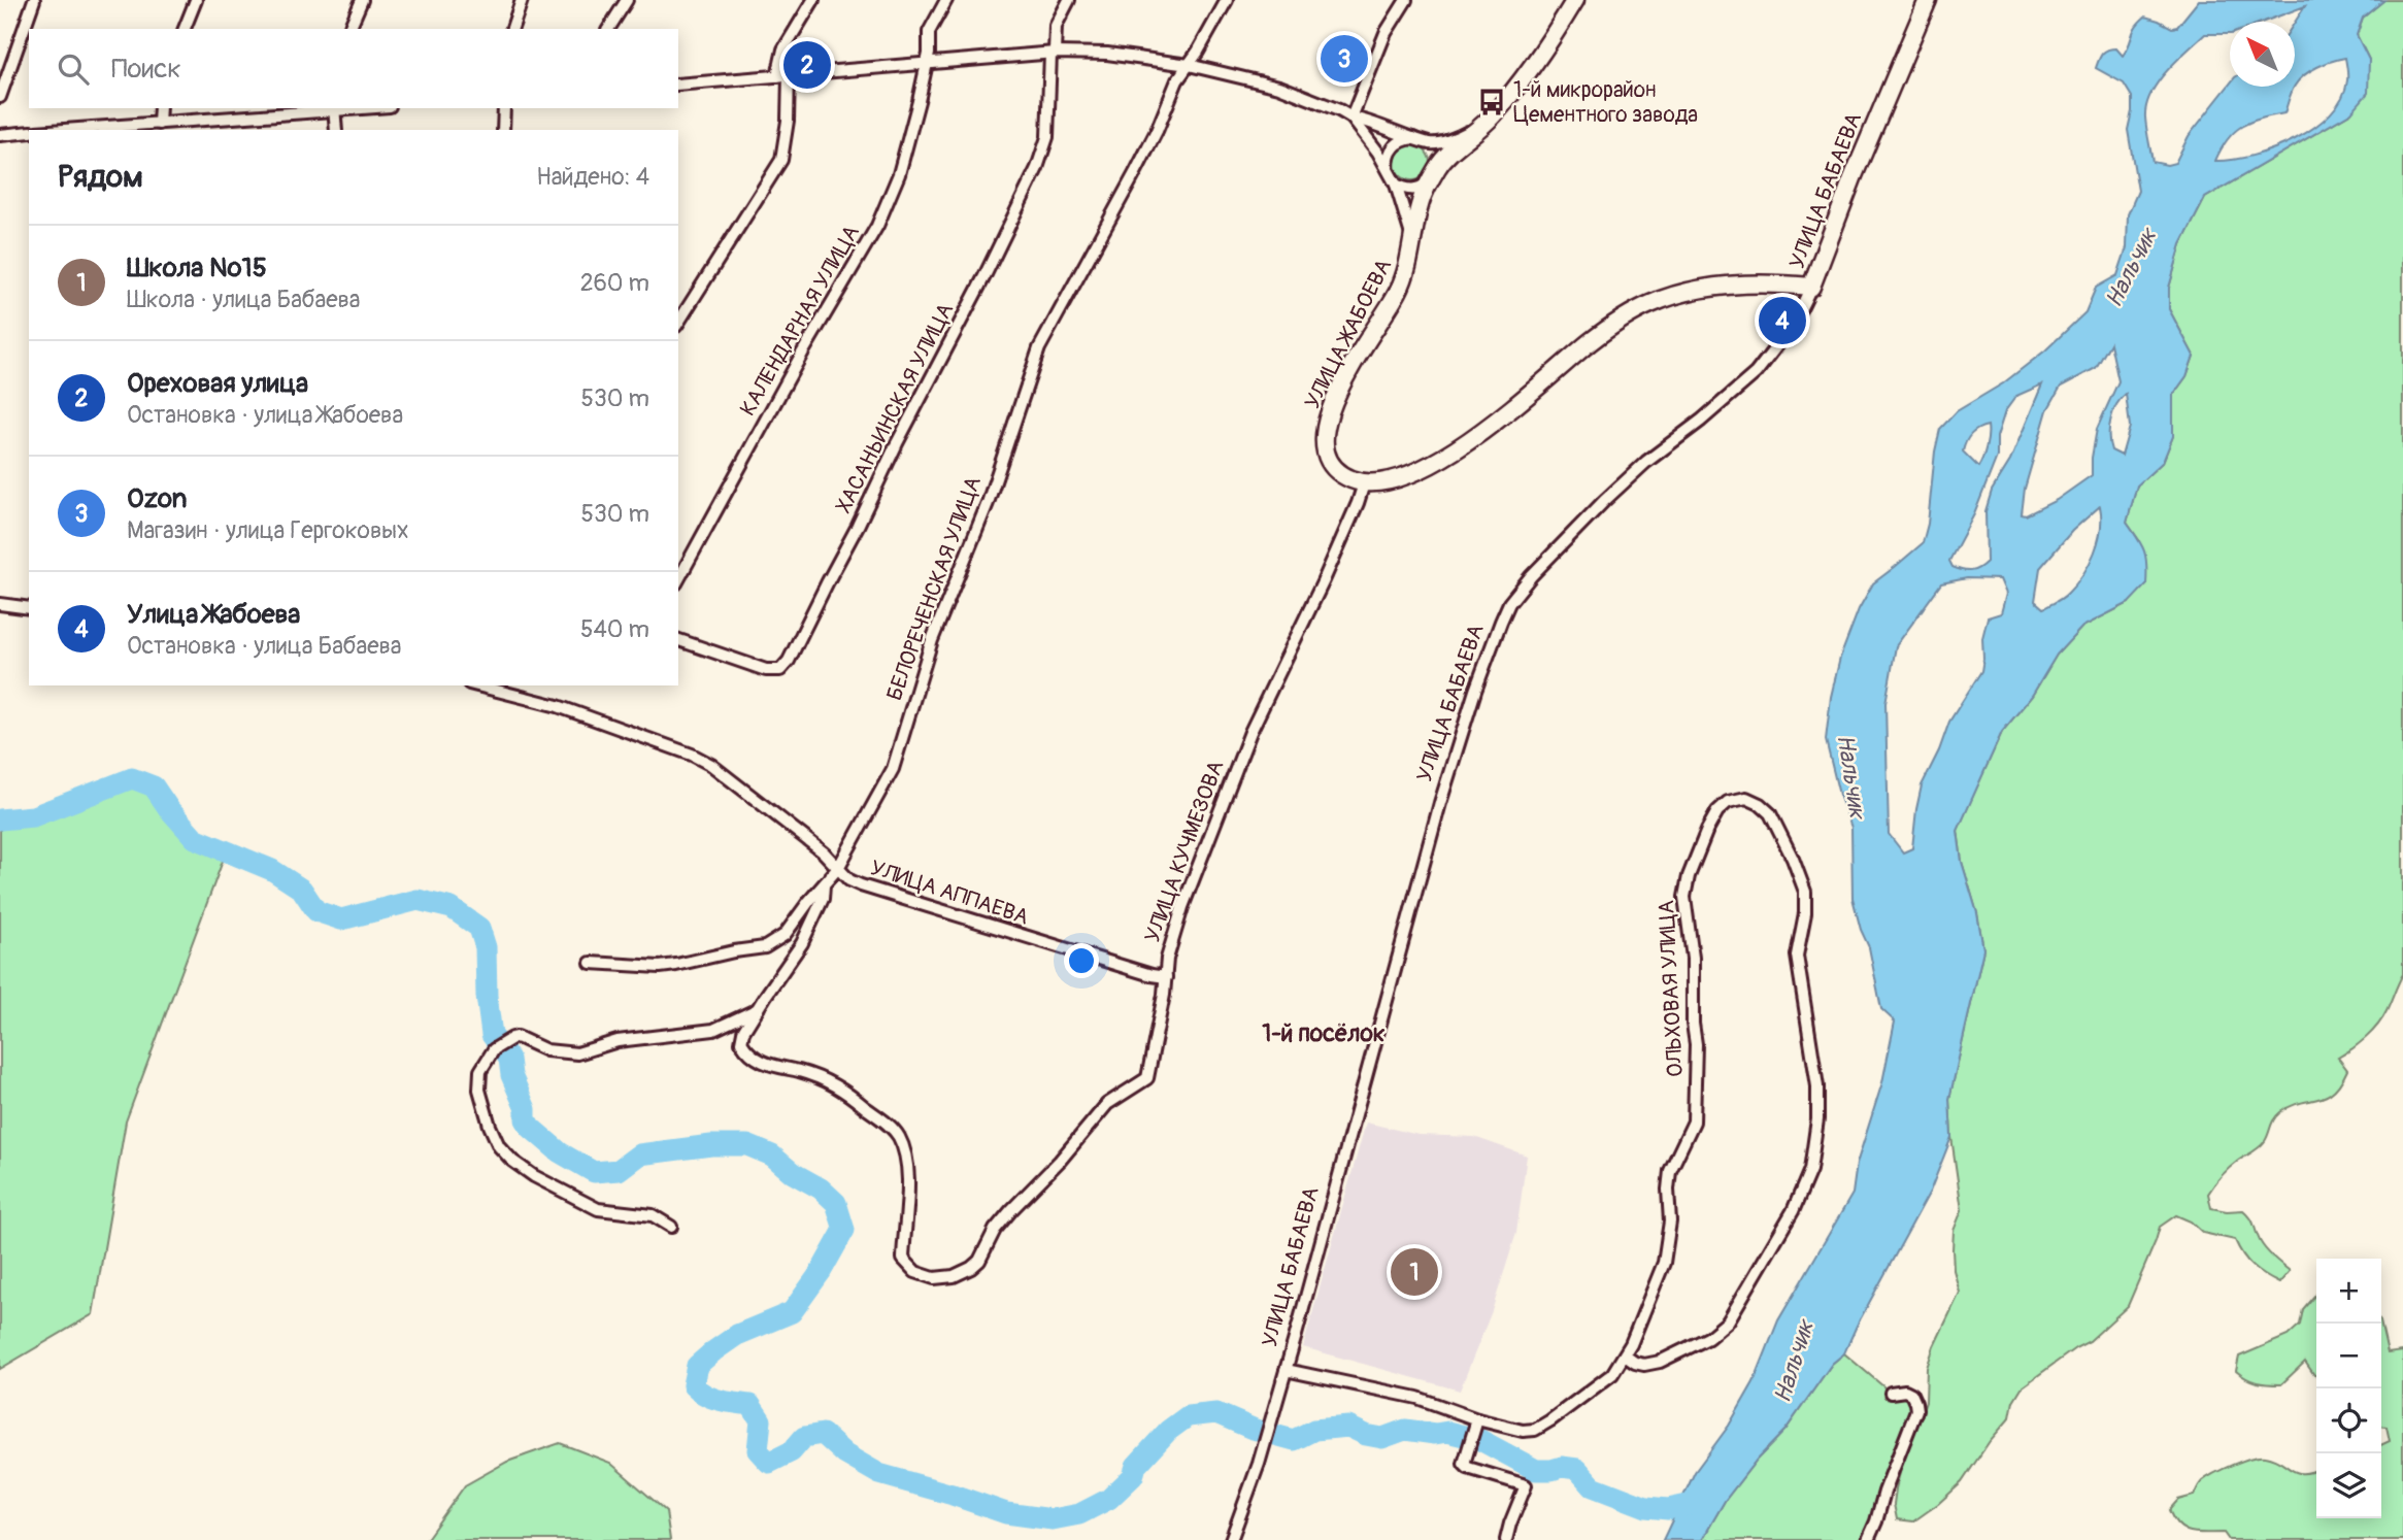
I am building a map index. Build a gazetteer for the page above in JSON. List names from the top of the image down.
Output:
{
  "streets": {
    "street": [
      "УЛИЦА БАБАЕВА",
      "КАЛЕНДАРНАЯ УЛИЦА",
      "УЛИЦА ЖАБОЕВА",
      "ХАСАНЬИНСКАЯ УЛИЦА",
      "БЕЛОРЕЧЕНСКАЯ УЛИЦА",
      "УЛИЦА КУЧМЕЗОВА",
      "УЛИЦА АППАЕВА",
      "ОЛЬХОВАЯ УЛИЦА"
    ]
  },
  "crossings": [
    ["УЛИЦА БАБАЕВА", "ОЛЬХОВАЯ УЛИЦА"],
    ["КАЛЕНДАРНАЯ УЛИЦА", "УЛИЦА ЖАБОЕВА"],
    ["УЛИЦА ЖАБОЕВА", "ХАСАНЬИНСКАЯ УЛИЦА"],
    ["УЛИЦА ЖАБОЕВА", "БЕЛОРЕЧЕНСКАЯ УЛИЦА"],
    ["УЛИЦА ЖАБОЕВА", "УЛИЦА КУЧМЕЗОВА"],
    ["БЕЛОРЕЧЕНСКАЯ УЛИЦА", "УЛИЦА КУЧМЕЗОВА"],
    ["БЕЛОРЕЧЕНСКАЯ УЛИЦА", "УЛИЦА АППАЕВА"],
    ["УЛИЦА КУЧМЕЗОВА", "УЛИЦА АППАЕВА"]
  ],
  "districts": ["1-й посёлок"],
  "water": ["Нальчик"],
  "places": {
    "bus stop": ["1-й микрорайон Цементного завода"]
  },
  "north": "top left",
  "page": {
    "search": "Поиск",
    "pins": [
      "3",
      "2",
      "4",
      "1"
    ],
    "heading": ["Рядом", "Найдено: 4"],
    "list": [
      {
        "mark": "1",
        "name": "Школа №15",
        "note": "Школа · улица Бабаева",
        "value": "260 m"
      },
      {
        "mark": "2",
        "name": "Ореховая улица",
        "note": "Остановка · улица Жабоева",
        "value": "530 m"
      },
      {
        "mark": "3",
        "name": "Ozon",
        "note": "Магазин · улица Гергоковых",
        "value": "530 m"
      },
      {
        "mark": "4",
        "name": "Улица Жабоева",
        "note": "Остановка · улица Бабаева",
        "value": "540 m"
      }
    ],
    "map_buttons": ["+", "−"]
  }
}
